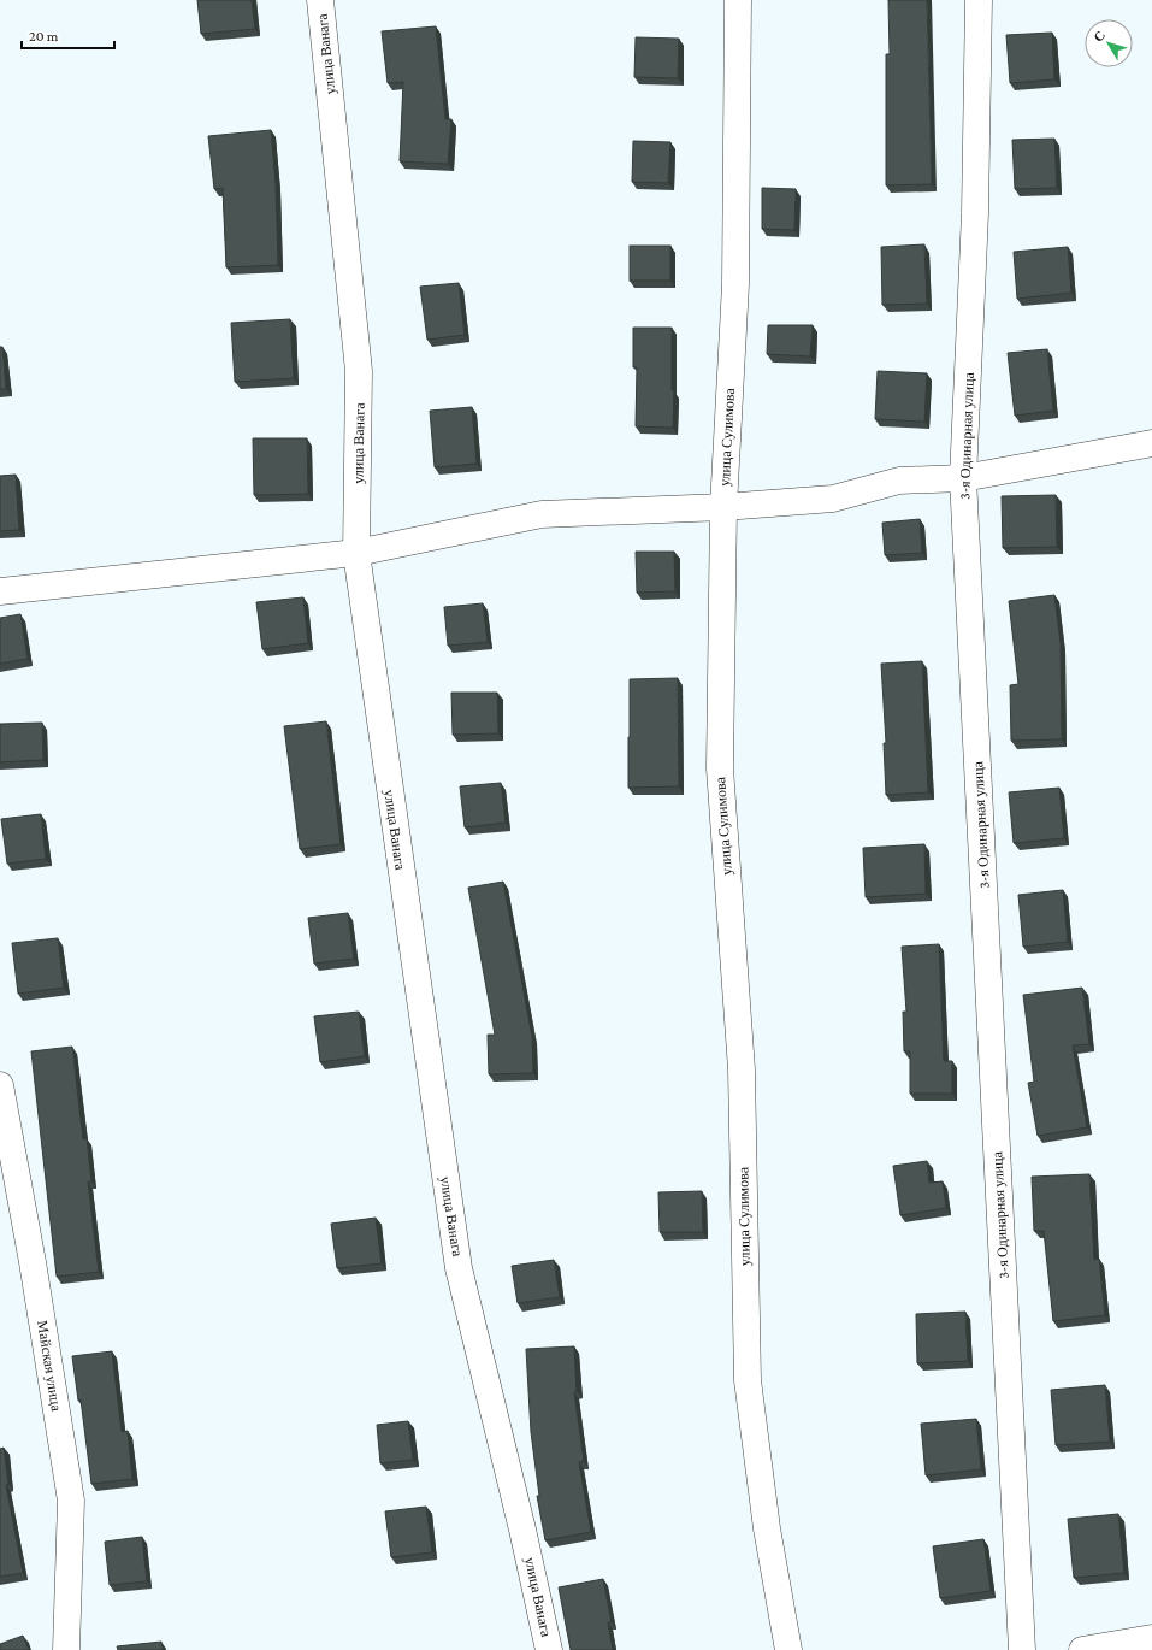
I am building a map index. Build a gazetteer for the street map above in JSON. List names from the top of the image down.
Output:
{
  "streets": {
    "street": [
      "улица Ванага",
      "3-я Одинарная улица",
      "улица Сулимова",
      "Майская улица"
    ]
  },
  "scale_bar": "20 m",
  "north": "top left"
}
